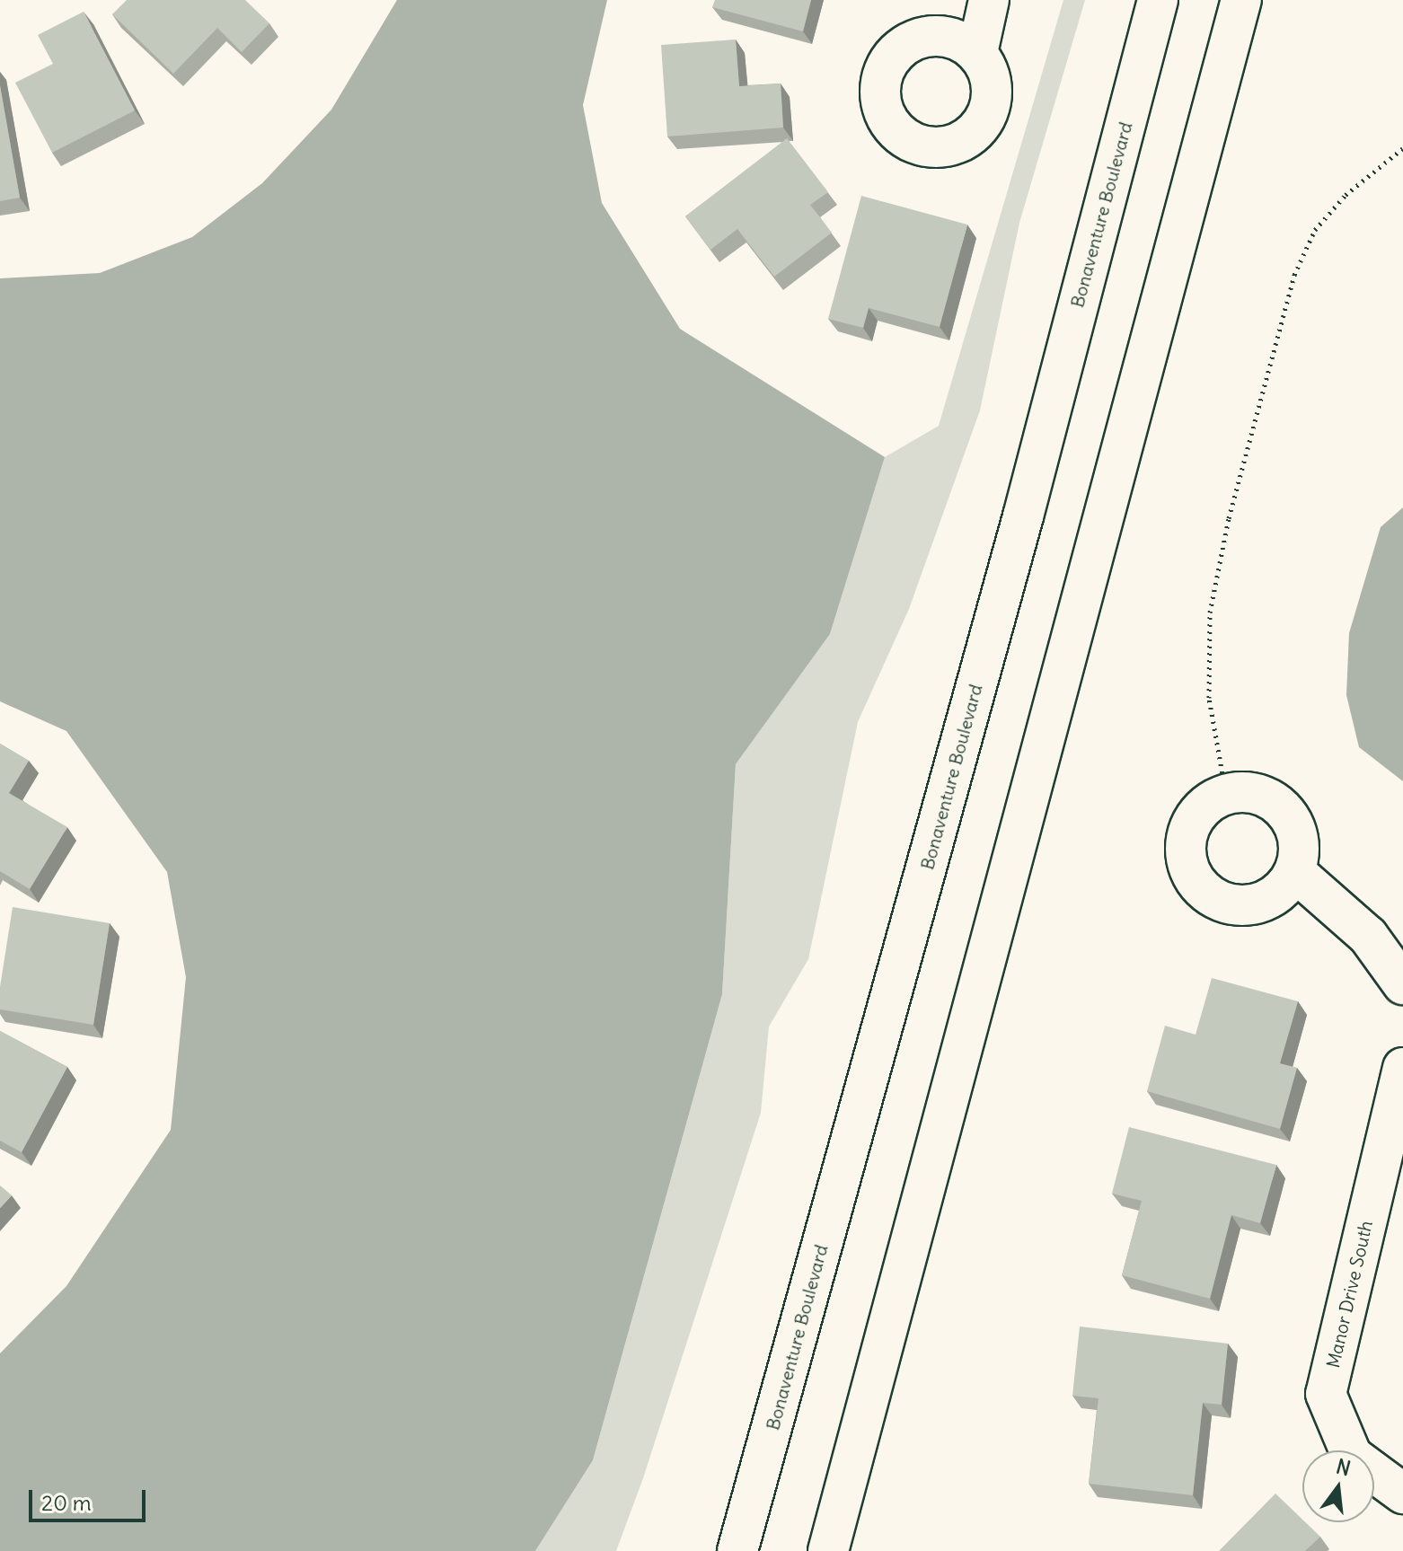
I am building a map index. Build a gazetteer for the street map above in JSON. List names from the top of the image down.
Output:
{
  "streets": {
    "main road": ["Bonaventure Boulevard", "Manor Drive South"]
  },
  "scale_bar": "20 m",
  "north": "top"
}
